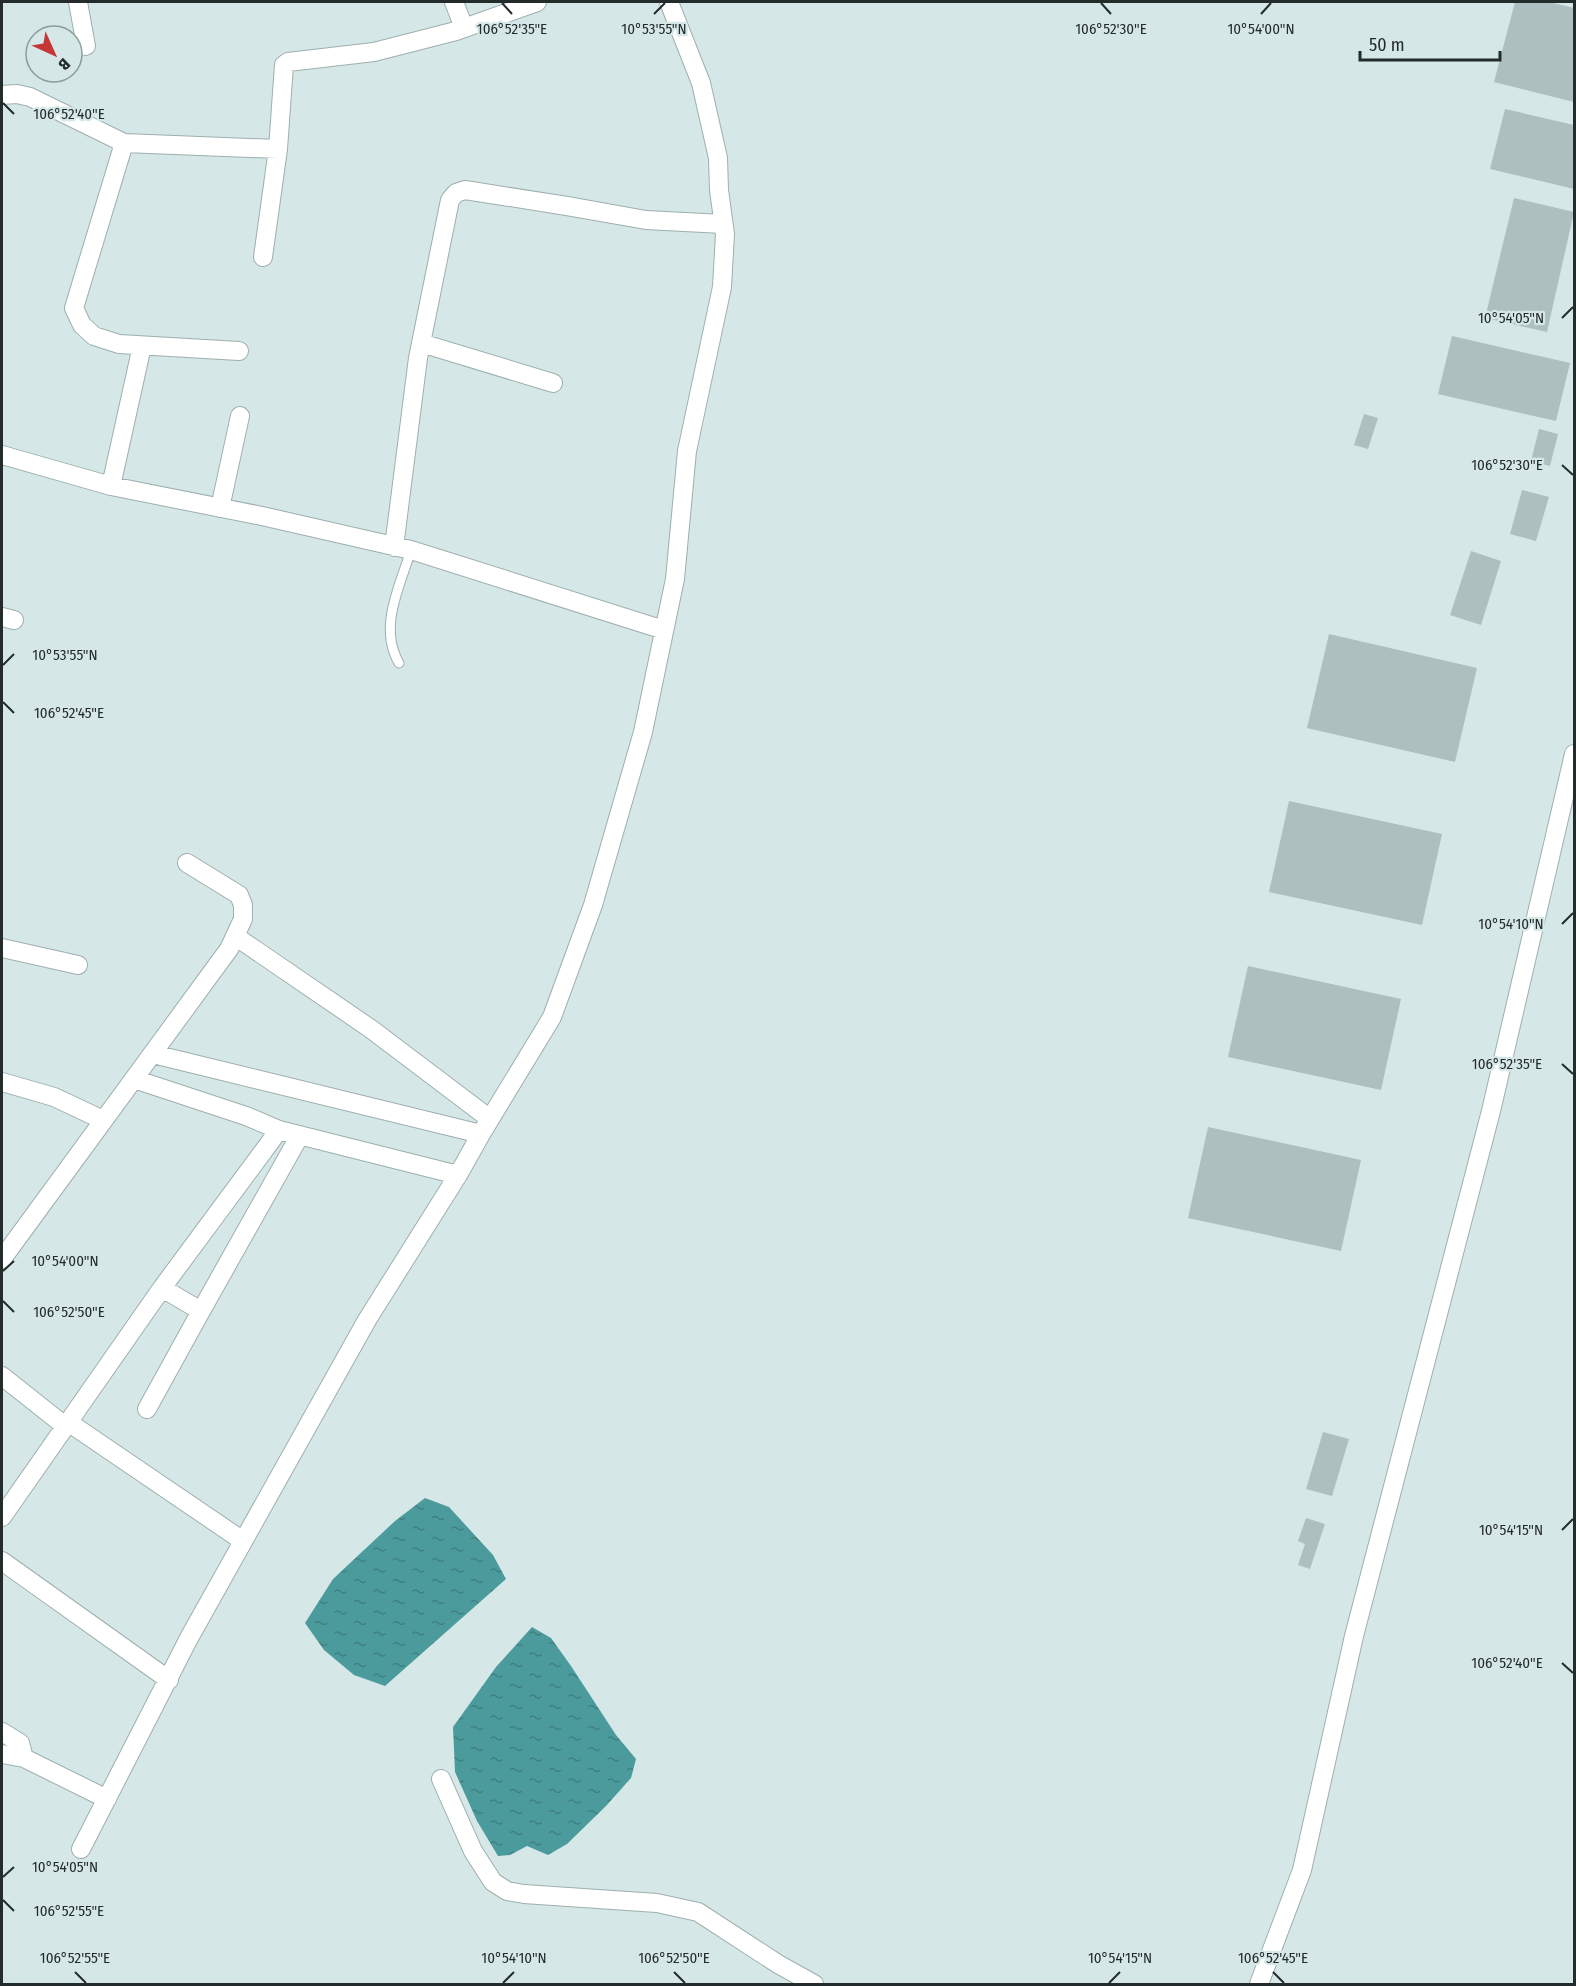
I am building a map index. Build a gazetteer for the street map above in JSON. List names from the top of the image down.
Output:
{
  "scale_bar": "50 m",
  "north": "bottom right",
  "coordinates": [
    "106°52'35\"E",
    "10°53'55\"N",
    "106°52'30\"E",
    "10°54'00\"N",
    "106°52'40\"E",
    "10°54'05\"N",
    "106°52'45\"E",
    "10°54'10\"N",
    "106°52'50\"E",
    "10°54'15\"N",
    "106°52'55\"E"
  ]
}
